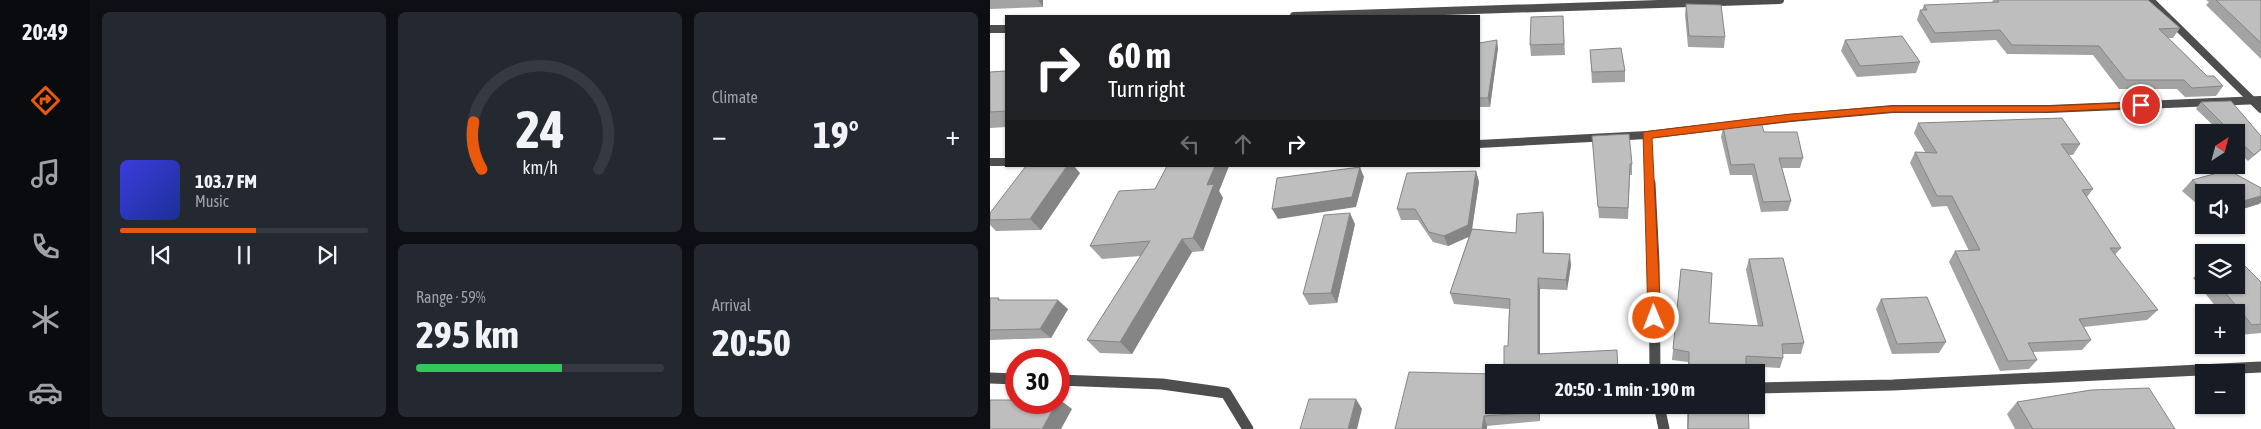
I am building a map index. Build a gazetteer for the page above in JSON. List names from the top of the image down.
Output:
{
  "north": "top right",
  "page": {
    "tabs": "20:49",
    "tile": [
      "Climate",
      ["Range · 59%", "295 km"],
      ["Arrival", "20:50"]
    ],
    "turn": ["60 m", "Turn right"],
    "heat": ["−", "19°", "+"],
    "map_buttons": ["+", "−"],
    "song": ["103.7 FM", "Music"],
    "limit": "30",
    "trip": "20:50 · 1 min · 190 m",
    "gauge": ["24", "km/h"]
  }
}
